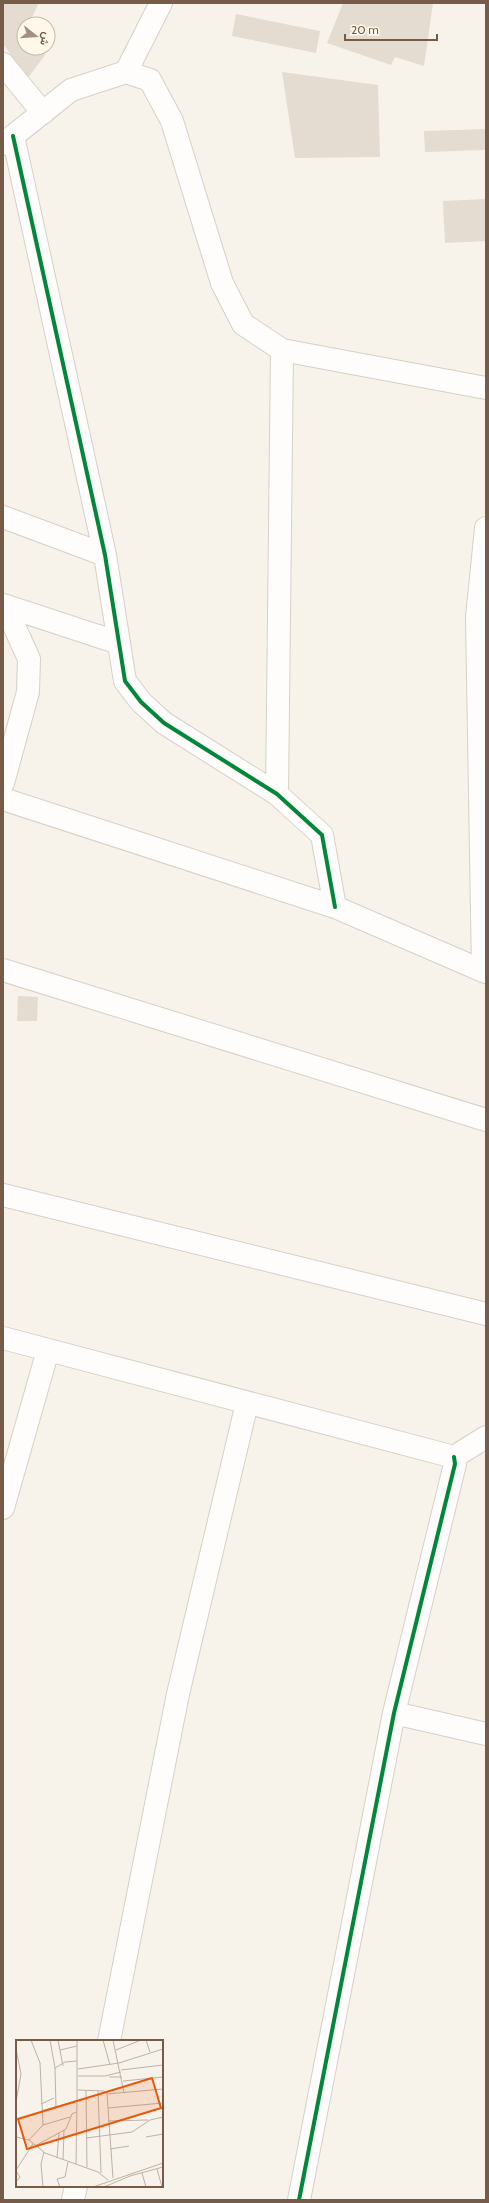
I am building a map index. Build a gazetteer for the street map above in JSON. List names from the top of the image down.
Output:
{
  "scale_bar": "20 m",
  "north": "right"
}
